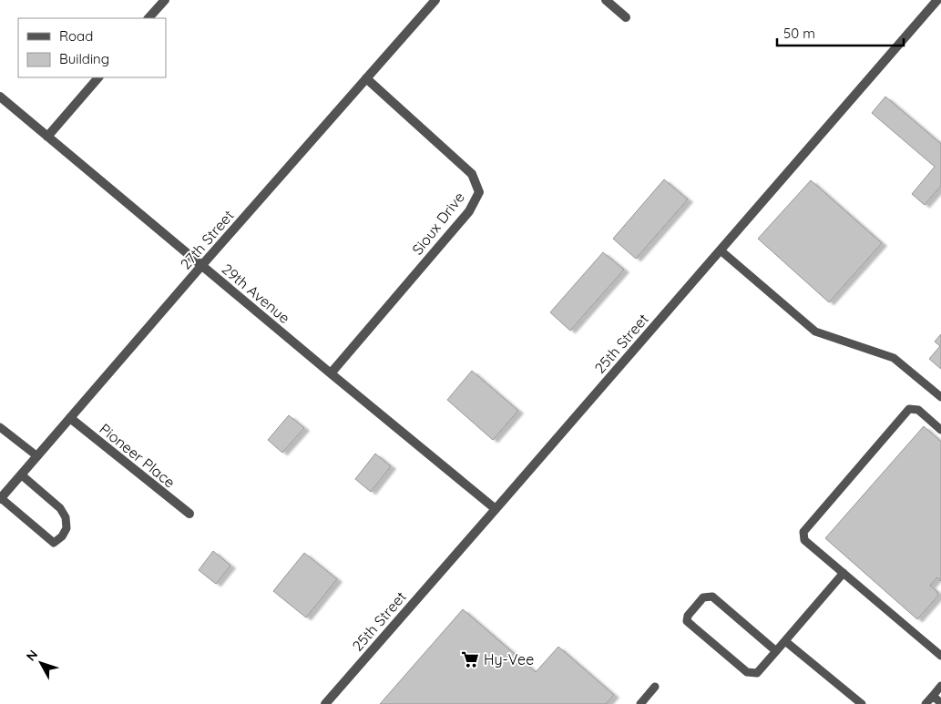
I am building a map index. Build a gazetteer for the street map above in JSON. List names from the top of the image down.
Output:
{
  "streets": {
    "street": [
      "Sioux Drive",
      "27th Street",
      "29th Avenue",
      "25th Street",
      "Pioneer Place"
    ]
  },
  "crossings": [
    ["Sioux Drive", "27th Street"],
    ["Sioux Drive", "29th Avenue"],
    ["27th Street", "29th Avenue"],
    ["27th Street", "Pioneer Place"],
    ["29th Avenue", "25th Street"]
  ],
  "places": {
    "supermarket": ["Hy-Vee"]
  },
  "legend": ["Road", "Building"],
  "scale_bar": "50 m",
  "north": "top left"
}
